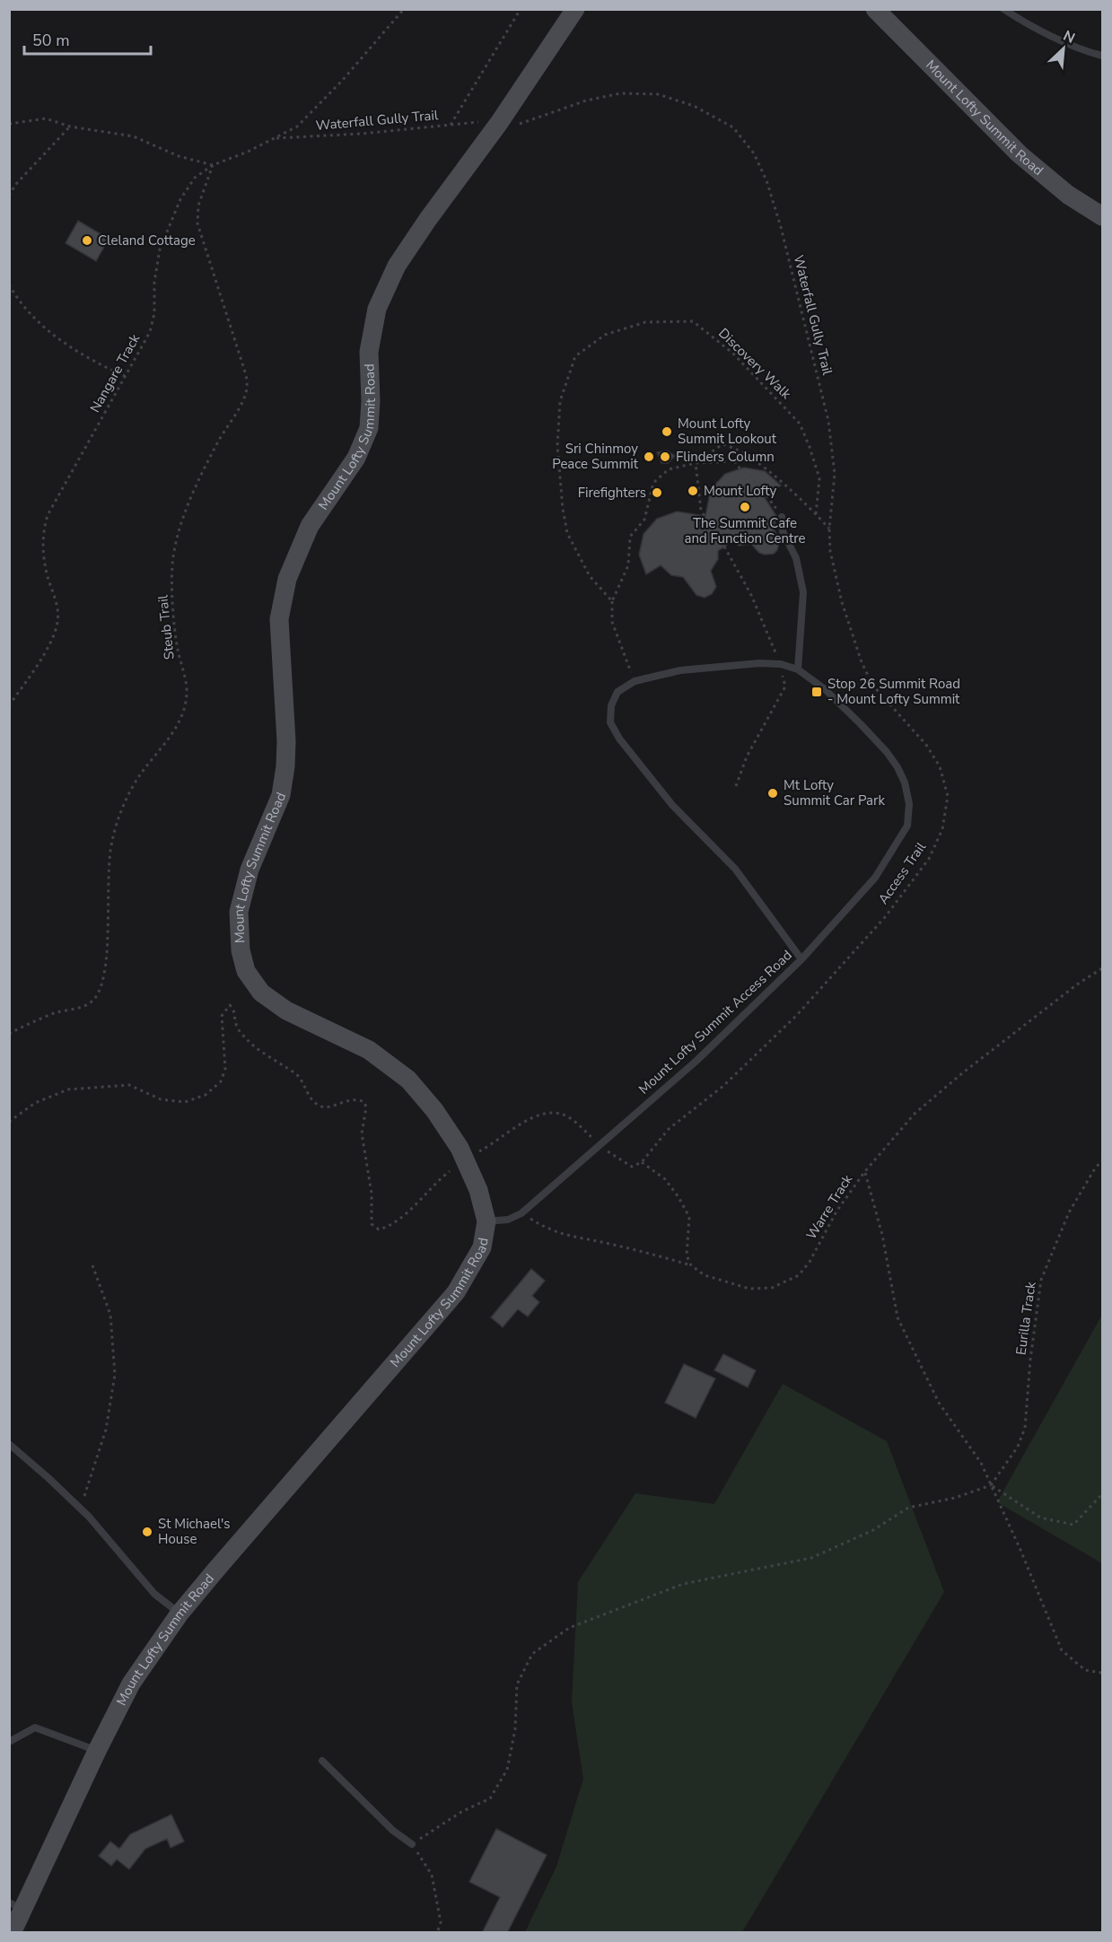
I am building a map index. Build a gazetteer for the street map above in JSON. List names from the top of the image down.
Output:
{
  "streets": {
    "main road": ["Mount Lofty Summit Road"],
    "lane": ["Mount Lofty Summit Access Road"],
    "path": [
      "Waterfall Gully Trail",
      "Discovery Walk",
      "Nangare Track",
      "Steub Trail",
      "Access Trail",
      "Warre Track",
      "Eurilla Track"
    ]
  },
  "crossings": [
    ["Mount Lofty Summit Road", "Mount Lofty Summit Access Road"],
    ["Waterfall Gully Trail", "Nangare Track"],
    ["Waterfall Gully Trail", "Access Trail"],
    ["Nangare Track", "Steub Trail"],
    ["Mount Lofty Summit Access Road", "Warre Track"]
  ],
  "places": {
    "other": [
      "Cleland Cottage",
      "Mount Lofty Summit Lookout",
      "Sri Chinmoy Peace Summit",
      "Flinders Column",
      "Mount Lofty",
      "Firefighters",
      "The Summit Cafe and Function Centre",
      "Mt Lofty Summit Car Park",
      "St Michael's House"
    ],
    "transit": ["Stop 26 Summit Road - Mount Lofty Summit"]
  },
  "scale_bar": "50 m",
  "north": "top right"
}
